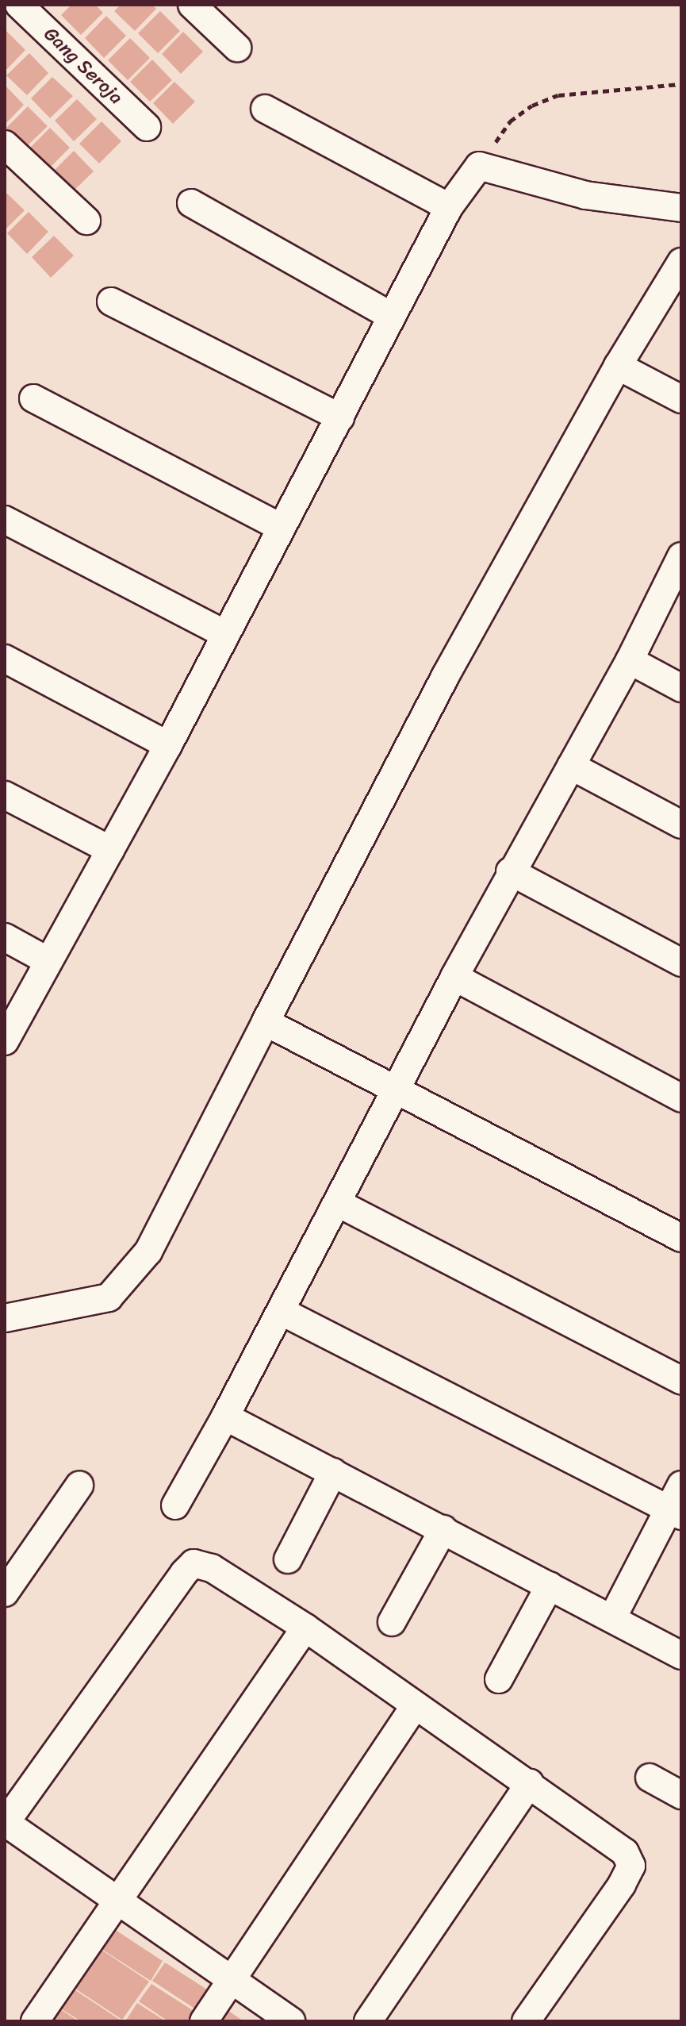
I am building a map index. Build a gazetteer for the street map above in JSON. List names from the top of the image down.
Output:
{
  "streets": {
    "street": ["Gang Seroja"]
  }
}
